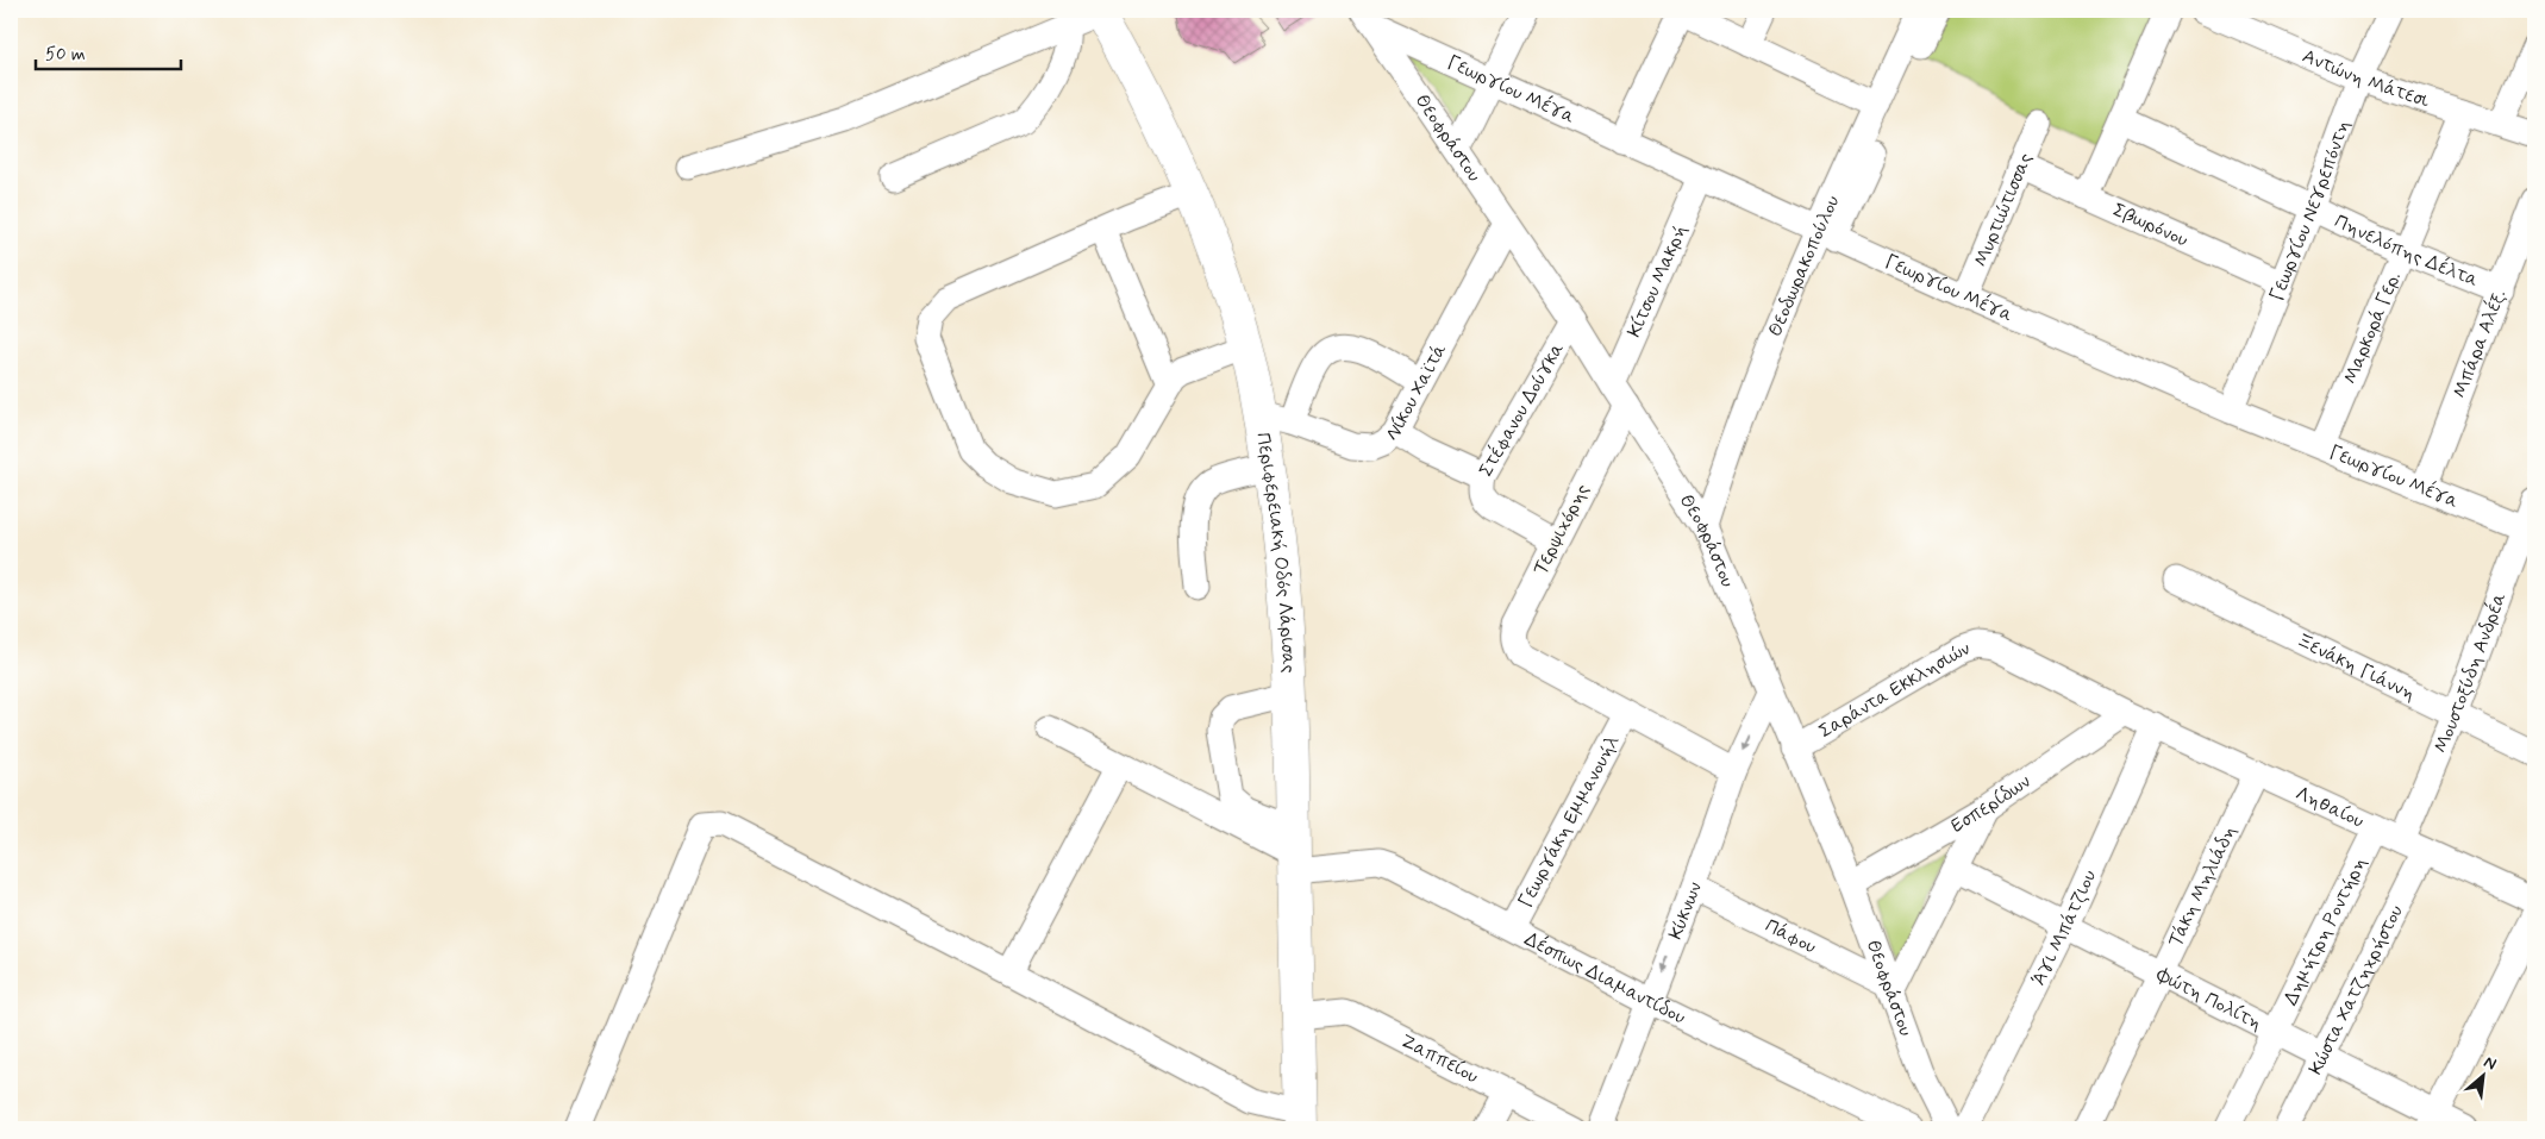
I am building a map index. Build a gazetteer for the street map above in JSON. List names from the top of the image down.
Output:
{
  "streets": {
    "highway": ["Περιφερειακή Οδός Λάρισας"],
    "street": [
      "Αντώνη Μάτεσι",
      "Γεωργίου Μέγα",
      "Θεοφράστου",
      "Γεωργίου Νεγρεπόντη",
      "Μυρτιώτισσας",
      "Σβωρόνου",
      "Πηνελόπης Δέλτα",
      "Θεοδωρακοπούλου",
      "Κίτσου Μακρή",
      "Μαρκορά Γερ.",
      "Μπάρα Αλέξ.",
      "Νίκου Χαϊτά",
      "Στέφανου Δούγκα",
      "Τερψιχόρης",
      "Ξενάκη Γιάννη",
      "Μουστοξύδη Ανδρέα",
      "Σαράντα Εκκλησιών",
      "Εσπερίδων",
      "Ληθαίου",
      "Γεωργάκη Εμμανουήλ",
      "Τάκη Μηλιάδη",
      "Κύκνων",
      "Άγι Μπάτζιου",
      "Δημήτρη Ροντήρη",
      "Πάφου",
      "Δέσπως Διαμαντίδου",
      "Κώστα Χατζηχρήστου",
      "Φώτη Πολίτη",
      "Ζαππείου"
    ]
  },
  "crossings": [
    ["Αντώνη Μάτεσι", "Γεωργίου Νεγρεπόντη"],
    ["Αντώνη Μάτεσι", "Μαρκορά Γερ."],
    ["Γεωργίου Μέγα", "Θεοφράστου"],
    ["Γεωργίου Μέγα", "Γεωργίου Νεγρεπόντη"],
    ["Γεωργίου Μέγα", "Μυρτιώτισσας"],
    ["Γεωργίου Μέγα", "Θεοδωρακοπούλου"],
    ["Γεωργίου Μέγα", "Κίτσου Μακρή"],
    ["Γεωργίου Μέγα", "Μαρκορά Γερ."],
    ["Γεωργίου Μέγα", "Μπάρα Αλέξ."],
    ["Γεωργίου Μέγα", "Μουστοξύδη Ανδρέα"],
    ["Θεοφράστου", "Θεοδωρακοπούλου"],
    ["Θεοφράστου", "Κίτσου Μακρή"],
    ["Θεοφράστου", "Νίκου Χαϊτά"],
    ["Θεοφράστου", "Στέφανου Δούγκα"],
    ["Θεοφράστου", "Τερψιχόρης"],
    ["Θεοφράστου", "Σαράντα Εκκλησιών"],
    ["Θεοφράστου", "Εσπερίδων"],
    ["Θεοφράστου", "Κύκνων"],
    ["Θεοφράστου", "Πάφου"],
    ["Γεωργίου Νεγρεπόντη", "Σβωρόνου"],
    ["Γεωργίου Νεγρεπόντη", "Πηνελόπης Δέλτα"],
    ["Μυρτιώτισσας", "Σβωρόνου"],
    ["Πηνελόπης Δέλτα", "Μαρκορά Γερ."],
    ["Πηνελόπης Δέλτα", "Μπάρα Αλέξ."],
    ["Νίκου Χαϊτά", "Περιφερειακή Οδός Λάρισας"],
    ["Στέφανου Δούγκα", "Τερψιχόρης"],
    ["Τερψιχόρης", "Γεωργάκη Εμμανουήλ"],
    ["Περιφερειακή Οδός Λάρισας", "Δέσπως Διαμαντίδου"],
    ["Περιφερειακή Οδός Λάρισας", "Ζαππείου"],
    ["Ξενάκη Γιάννη", "Μουστοξύδη Ανδρέα"],
    ["Μουστοξύδη Ανδρέα", "Ληθαίου"],
    ["Σαράντα Εκκλησιών", "Εσπερίδων"],
    ["Σαράντα Εκκλησιών", "Ληθαίου"],
    ["Εσπερίδων", "Ληθαίου"],
    ["Ληθαίου", "Τάκη Μηλιάδη"],
    ["Ληθαίου", "Άγι Μπάτζιου"],
    ["Ληθαίου", "Δημήτρη Ροντήρη"],
    ["Ληθαίου", "Κώστα Χατζηχρήστου"],
    ["Γεωργάκη Εμμανουήλ", "Δέσπως Διαμαντίδου"],
    ["Τάκη Μηλιάδη", "Φώτη Πολίτη"],
    ["Κύκνων", "Πάφου"],
    ["Κύκνων", "Δέσπως Διαμαντίδου"],
    ["Άγι Μπάτζιου", "Φώτη Πολίτη"],
    ["Δημήτρη Ροντήρη", "Φώτη Πολίτη"],
    ["Κώστα Χατζηχρήστου", "Φώτη Πολίτη"]
  ],
  "one_way": ["Κύκνων"],
  "scale_bar": "50 m",
  "north": "top right"
}
